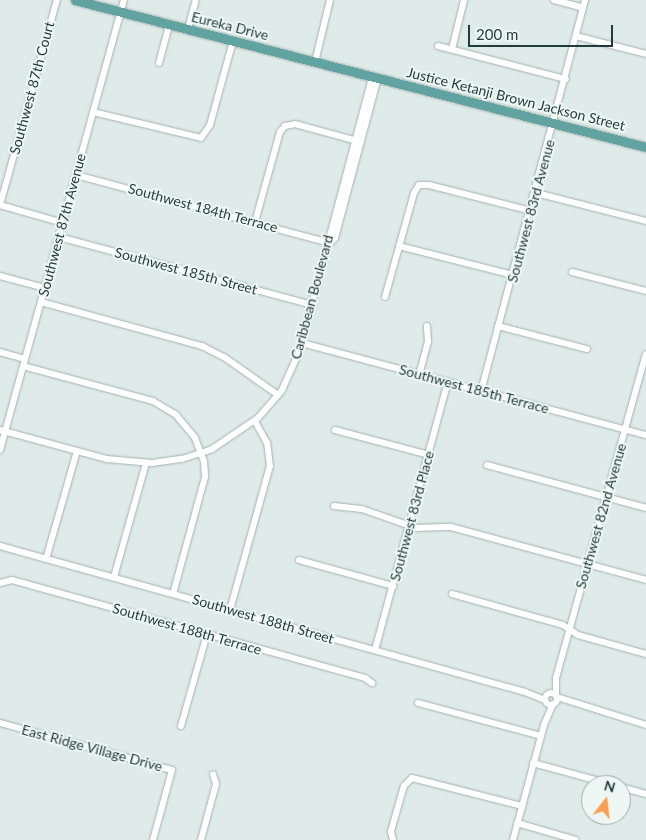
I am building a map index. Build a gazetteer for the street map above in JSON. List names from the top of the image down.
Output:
{
  "streets": {
    "main road": ["Eureka Drive", "Justice Ketanji Brown Jackson Street"],
    "street": [
      "Southwest 87th Court",
      "Southwest 184th Terrace",
      "Southwest 83rd Avenue",
      "Southwest 87th Avenue",
      "Southwest 185th Street",
      "Caribbean Boulevard",
      "Southwest 185th Terrace",
      "Southwest 83rd Place",
      "Southwest 82nd Avenue",
      "Southwest 188th Street",
      "Southwest 188th Terrace",
      "East Ridge Village Drive"
    ]
  },
  "crossings": [
    ["Eureka Drive", "Justice Ketanji Brown Jackson Street"],
    ["Eureka Drive", "Southwest 87th Avenue"],
    ["Eureka Drive", "Caribbean Boulevard"],
    ["Justice Ketanji Brown Jackson Street", "Southwest 83rd Avenue"],
    ["Justice Ketanji Brown Jackson Street", "Caribbean Boulevard"],
    ["Southwest 184th Terrace", "Southwest 87th Avenue"],
    ["Southwest 184th Terrace", "Caribbean Boulevard"],
    ["Southwest 83rd Avenue", "Southwest 185th Terrace"],
    ["Southwest 87th Avenue", "Southwest 185th Street"],
    ["Southwest 87th Avenue", "Caribbean Boulevard"],
    ["Southwest 185th Street", "Caribbean Boulevard"],
    ["Caribbean Boulevard", "Southwest 185th Terrace"],
    ["Southwest 185th Terrace", "Southwest 83rd Place"],
    ["Southwest 185th Terrace", "Southwest 82nd Avenue"],
    ["Southwest 83rd Place", "Southwest 188th Street"],
    ["Southwest 82nd Avenue", "Southwest 188th Street"]
  ],
  "scale_bar": "200 m",
  "north": "top"
}
